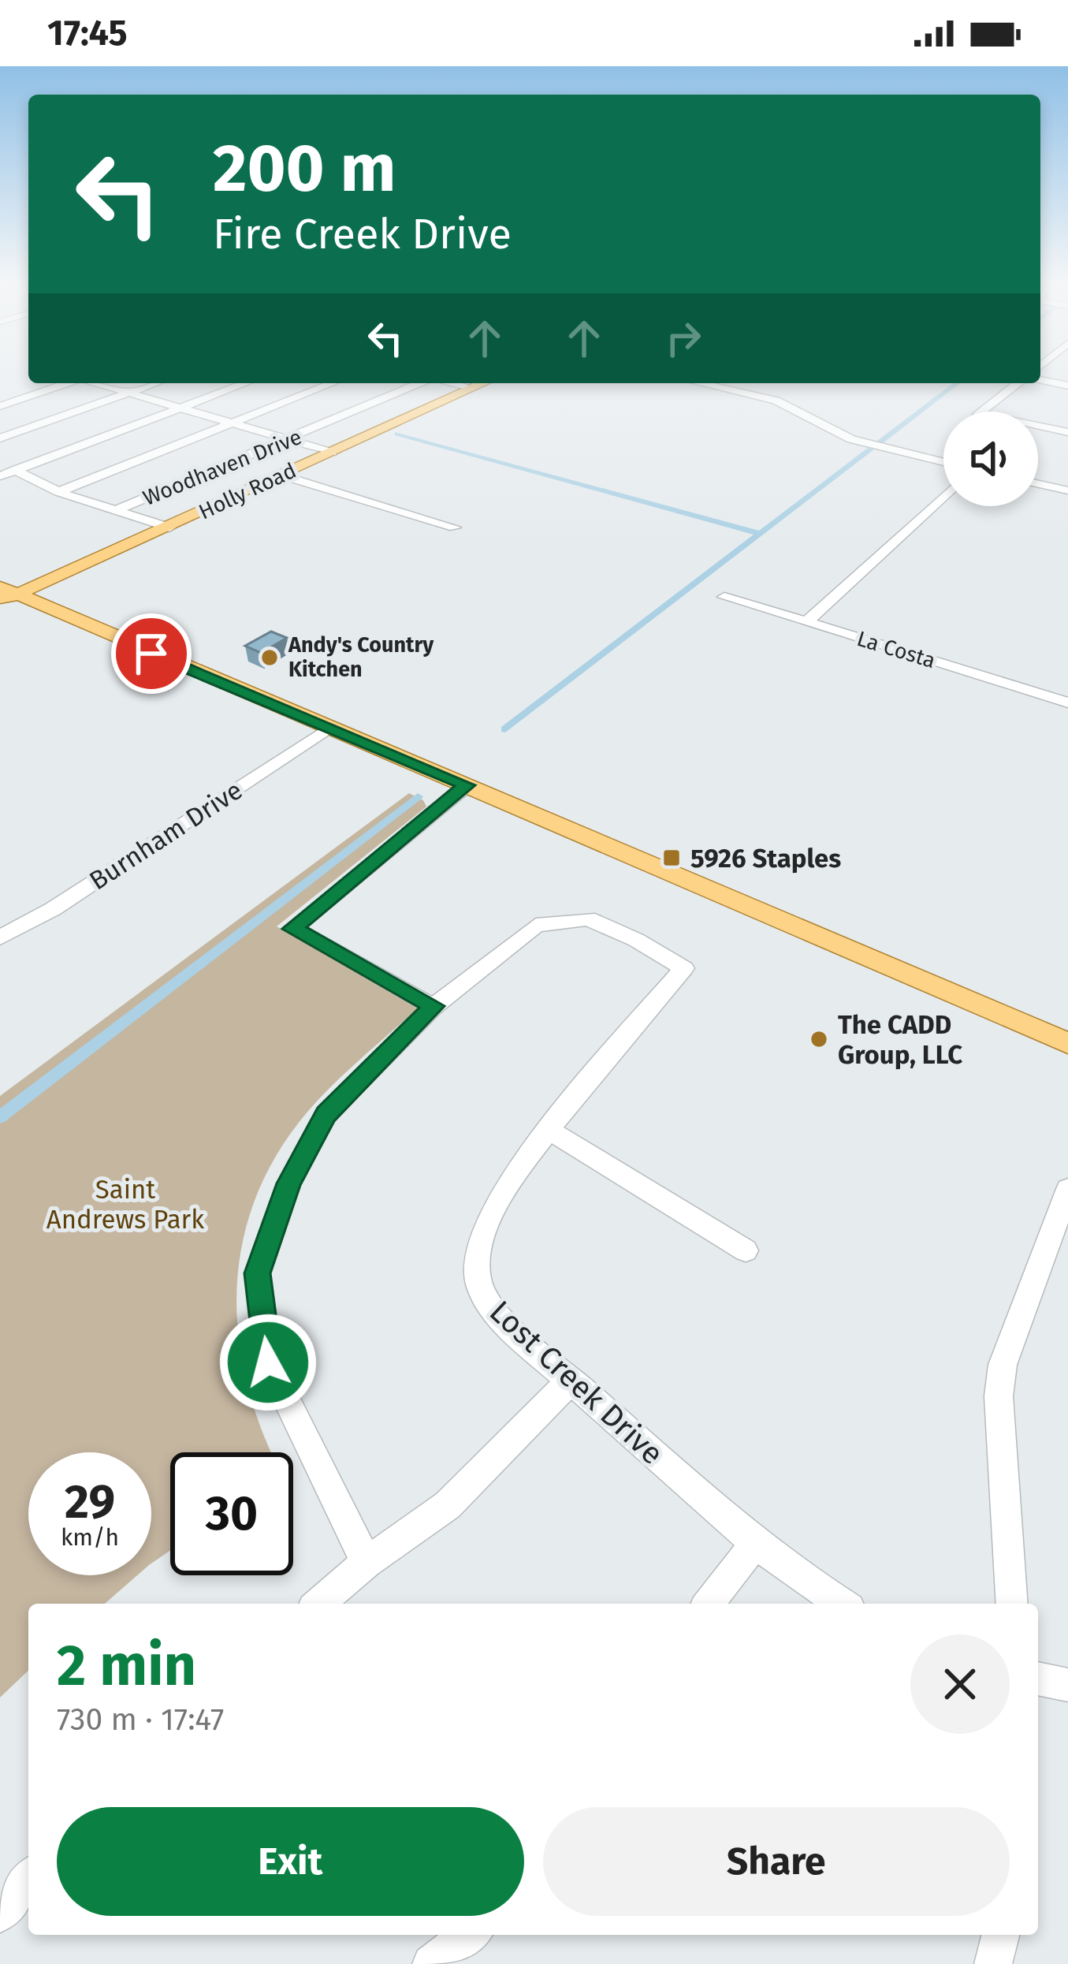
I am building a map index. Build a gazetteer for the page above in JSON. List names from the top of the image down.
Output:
{
  "streets": {
    "main road": ["Holly Road"],
    "street": [
      "Woodhaven Drive",
      "La Costa",
      "Burnham Drive",
      "Lost Creek Drive"
    ]
  },
  "parks": ["Saint Andrews Park"],
  "places": {
    "other": ["Andy's Country Kitchen", "The CADD Group, LLC"],
    "transit": ["5926 Staples"]
  },
  "page": {
    "status": "17:45",
    "turn": ["200 m", "Fire Creek Drive"],
    "speed": "29 km/h",
    "limit": "30",
    "heading": ["2 min", "730 m · 17:47"],
    "buttons": ["Exit", "Share"]
  }
}
